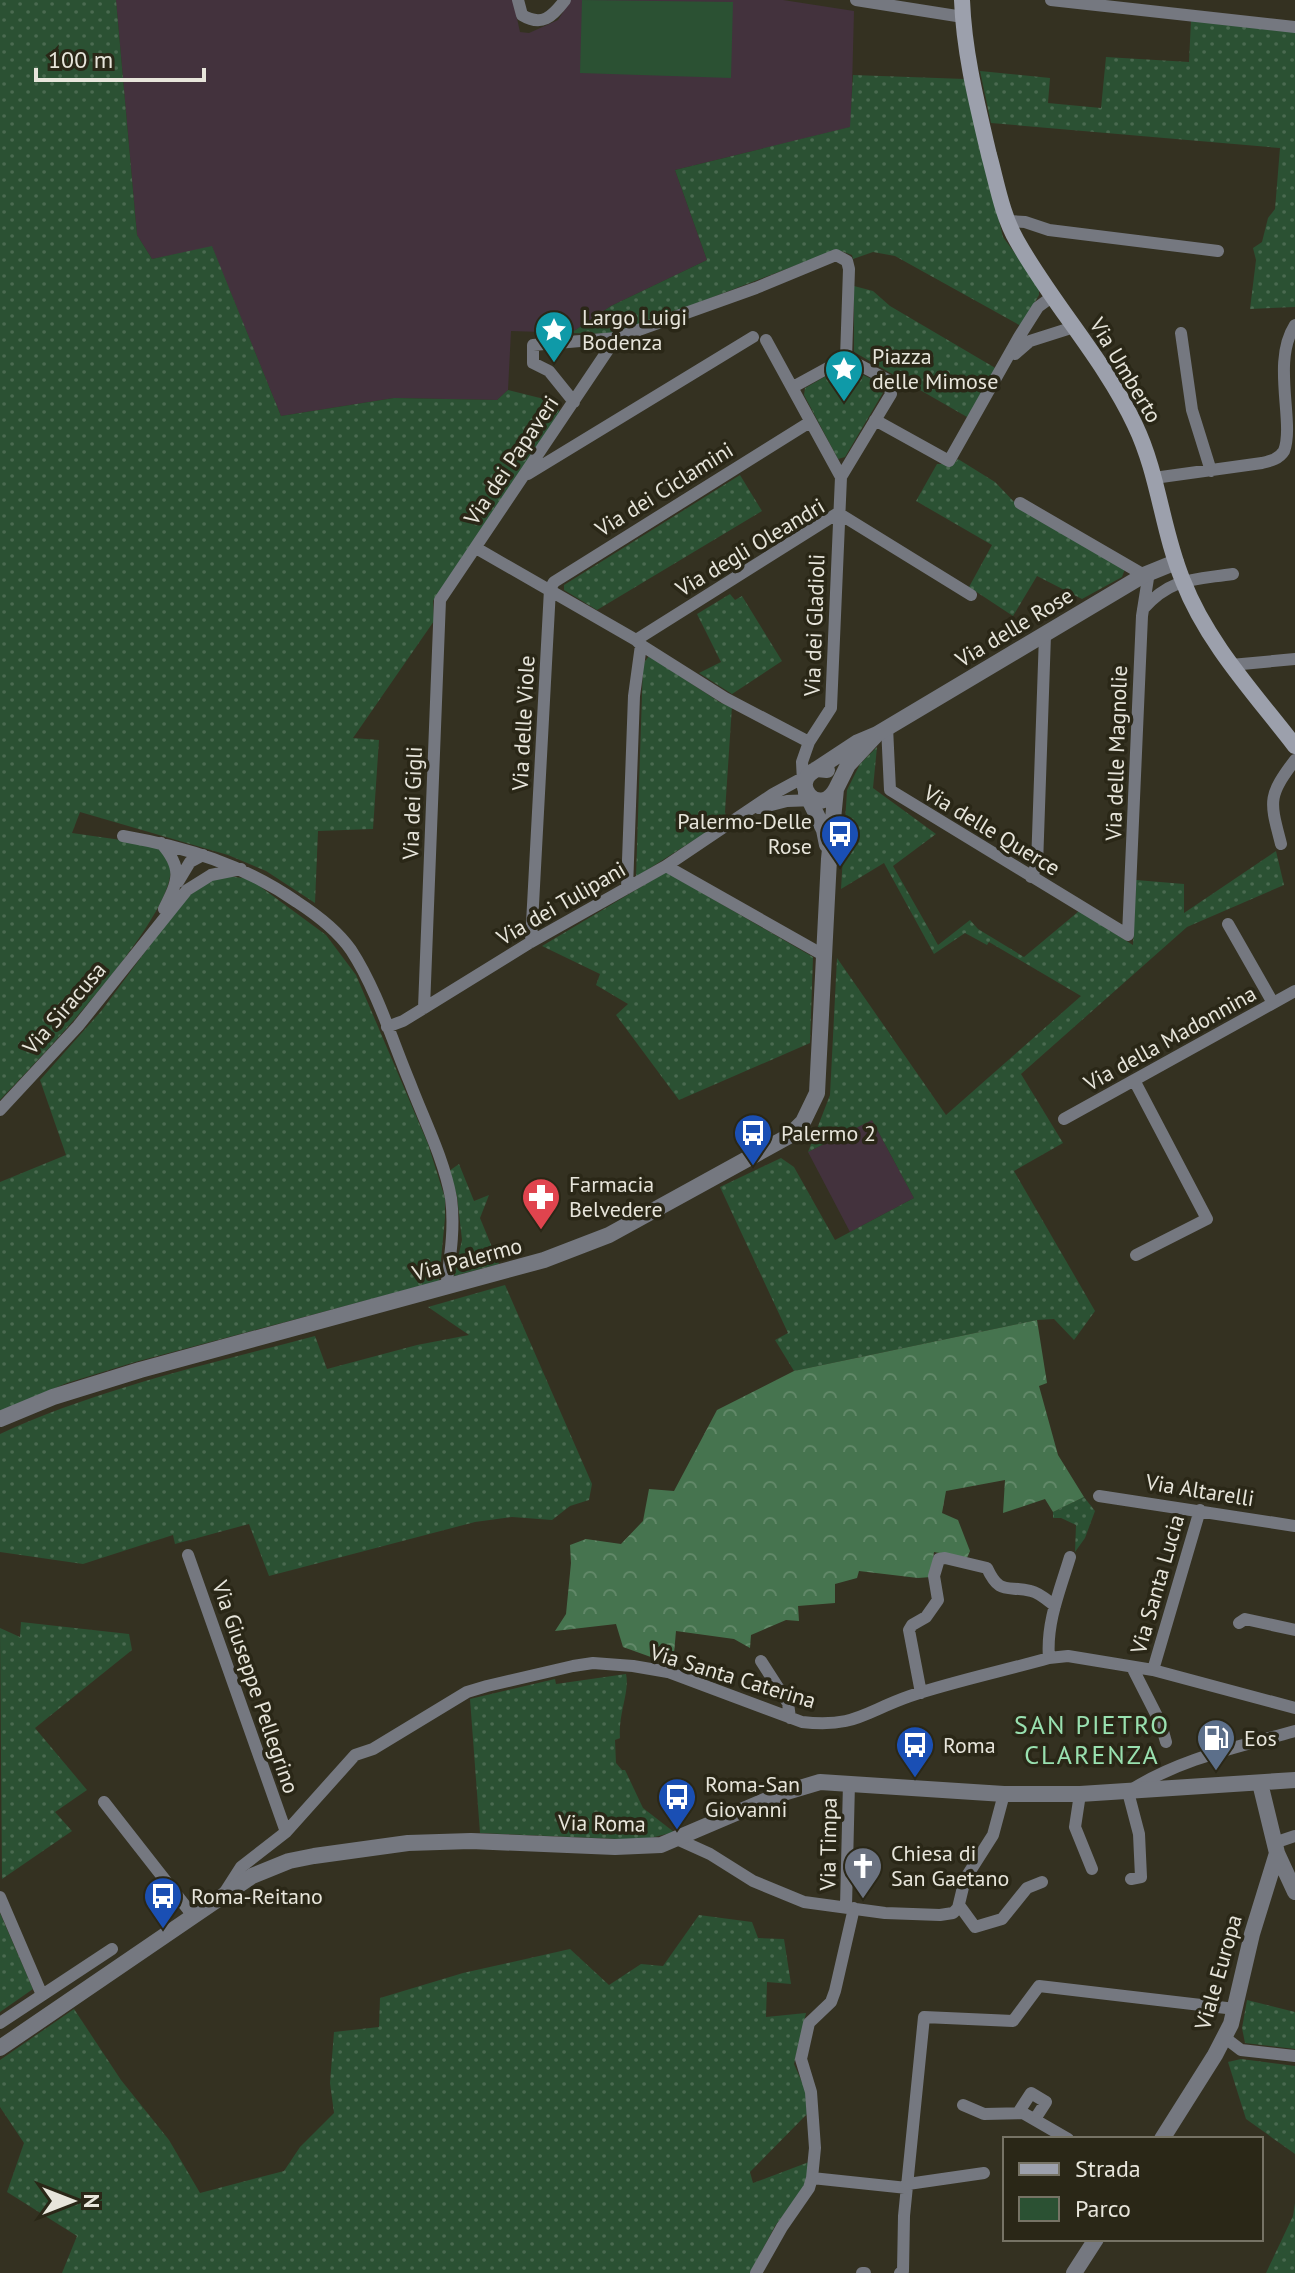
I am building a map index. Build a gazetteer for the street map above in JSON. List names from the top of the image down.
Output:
{
  "streets": {
    "main road": ["Via Umberto"],
    "street": [
      "Via dei Papaveri",
      "Via dei Ciclamini",
      "Via degli Oleandri",
      "Via dei Gladioli",
      "Via delle Rose",
      "Via delle Viole",
      "Via delle Magnolie",
      "Via dei Gigli",
      "Via delle Querce",
      "Via dei Tulipani",
      "Via Siracusa",
      "Via della Madonnina",
      "Via Palermo",
      "Via Altarelli",
      "Via Santa Lucia",
      "Via Santa Caterina",
      "Via Giuseppe Pellegrino",
      "Via Roma",
      "Via Timpa",
      "Viale Europa"
    ]
  },
  "crossings": [
    ["Via Umberto", "Via delle Rose"],
    ["Via dei Papaveri", "Via dei Gigli"],
    ["Via dei Ciclamini", "Via delle Viole"],
    ["Via degli Oleandri", "Via dei Gladioli"],
    ["Via dei Gladioli", "Via dei Tulipani"],
    ["Via delle Rose", "Via delle Magnolie"],
    ["Via delle Rose", "Via delle Querce"],
    ["Via delle Viole", "Via dei Tulipani"],
    ["Via delle Magnolie", "Via delle Querce"],
    ["Via dei Gigli", "Via dei Tulipani"],
    ["Via Altarelli", "Via Santa Lucia"],
    ["Via Santa Lucia", "Via Santa Caterina"],
    ["Via Santa Caterina", "Via Giuseppe Pellegrino"],
    ["Via Santa Caterina", "Via Roma"],
    ["Via Roma", "Via Timpa"]
  ],
  "districts": ["SAN PIETRO CLARENZA"],
  "places": {
    "place": ["Largo Luigi Bodenza", "Piazza delle Mimose"],
    "bus stop": [
      "Palermo-Delle Rose",
      "Palermo 2",
      "Roma",
      "Roma-San Giovanni",
      "Roma-Reitano"
    ],
    "pharmacy": ["Farmacia Belvedere"],
    "fuel station": ["Eos"],
    "church": ["Chiesa di San Gaetano"]
  },
  "legend": ["Strada", "Parco"],
  "scale_bar": "100 m",
  "north": "right"
}
